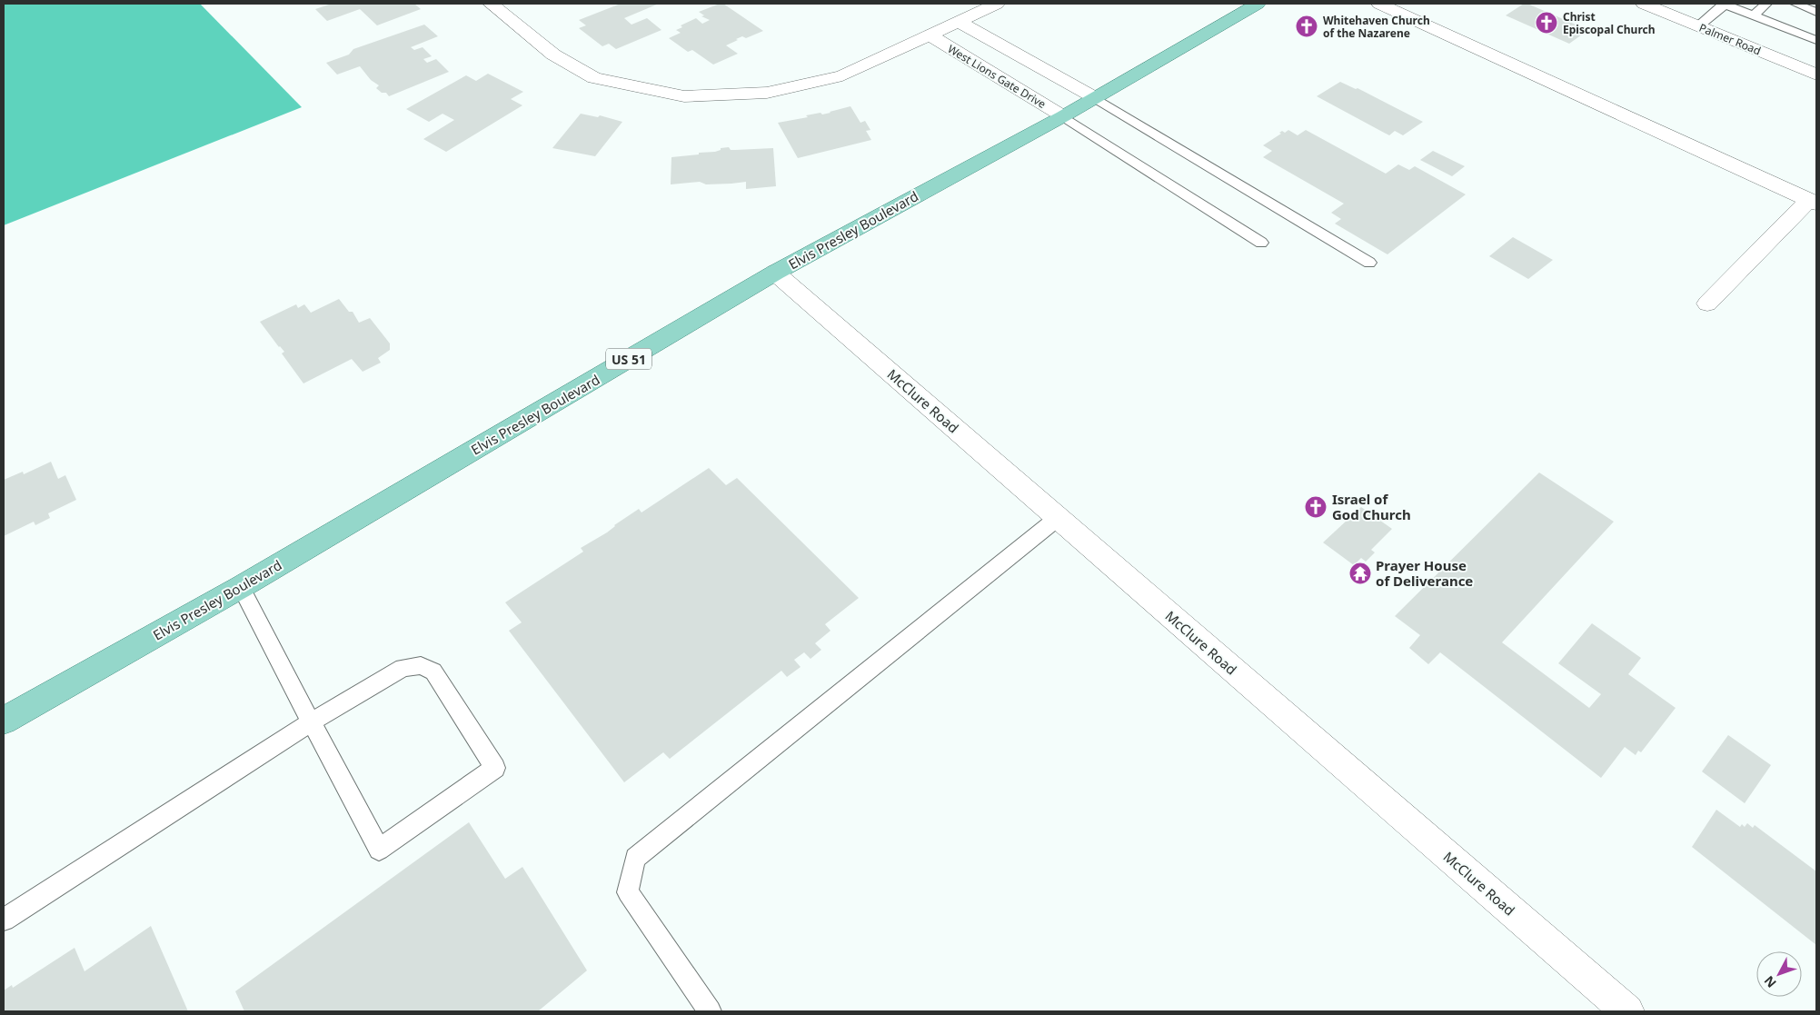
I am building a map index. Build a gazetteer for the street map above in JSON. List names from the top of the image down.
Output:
{
  "streets": {
    "main road": ["Elvis Presley Boulevard", "US 51"],
    "street": ["Palmer Road", "West Lions Gate Drive", "McClure Road"]
  },
  "crossings": [
    ["West Lions Gate Drive", "Elvis Presley Boulevard"],
    ["Elvis Presley Boulevard", "McClure Road"]
  ],
  "places": {
    "church": ["Christ Episcopal Church", "Whitehaven Church of the Nazarene", "Israel of God Church"],
    "temple": ["Prayer House of Deliverance"]
  },
  "north": "bottom left"
}
